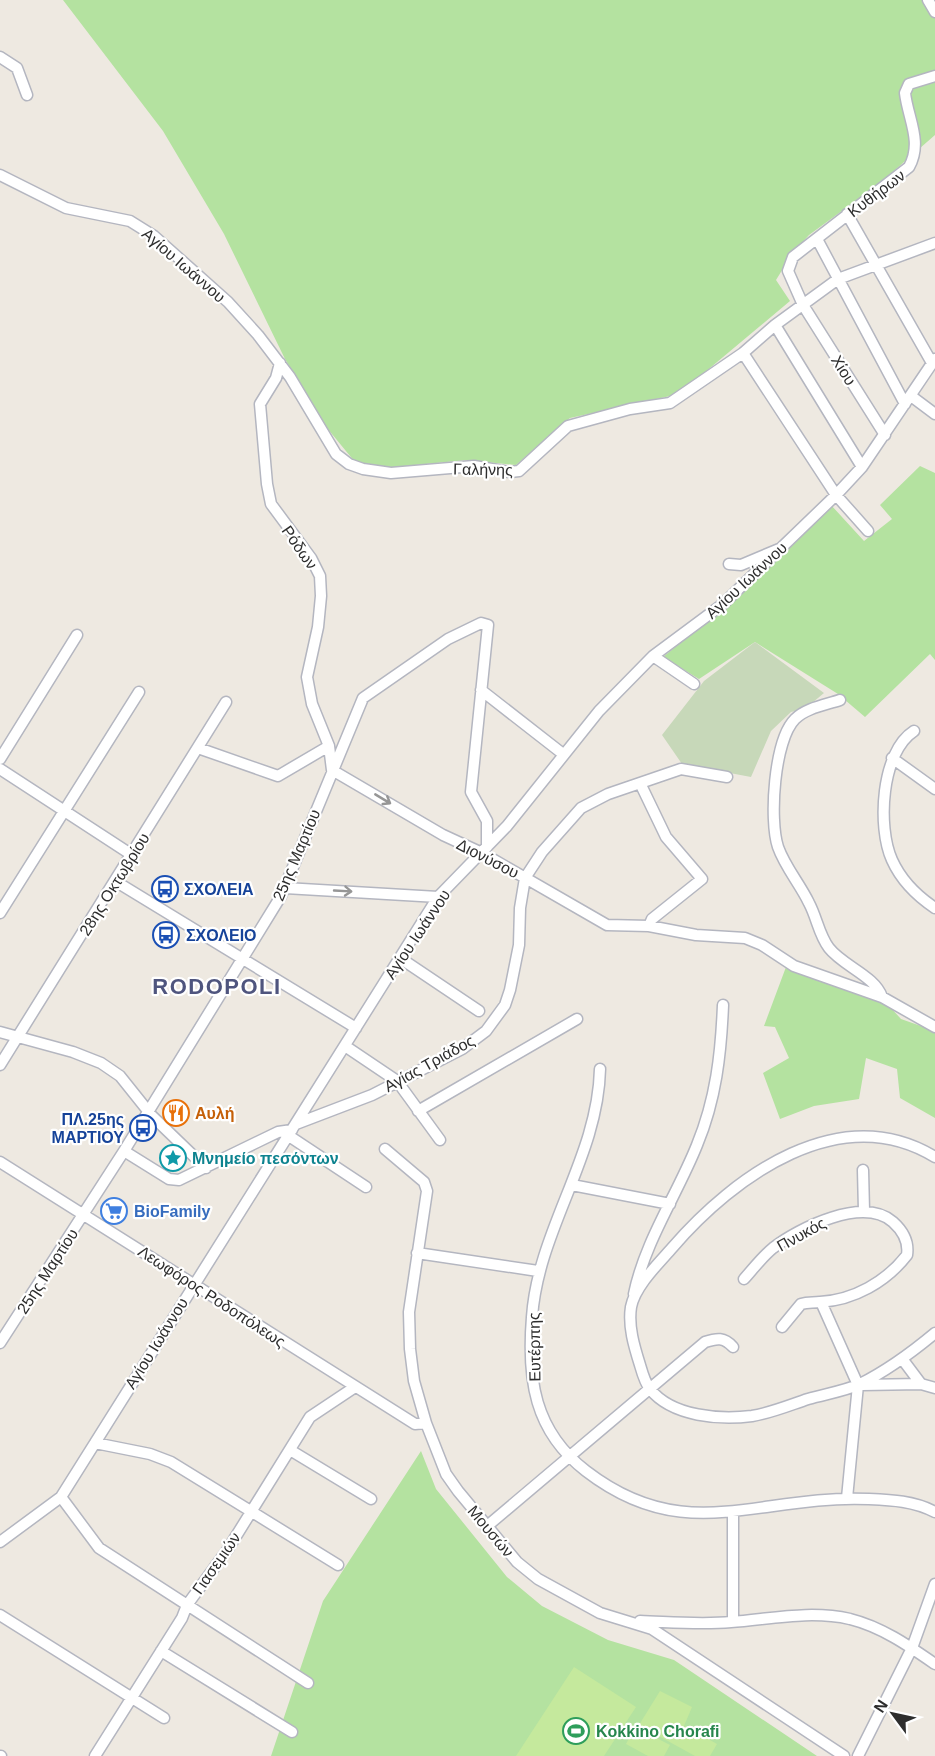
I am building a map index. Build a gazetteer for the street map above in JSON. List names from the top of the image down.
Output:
{
  "streets": {
    "street": [
      "Κυθήρων",
      "Αγίου Ιωάννου",
      "Χίου",
      "Γαλήνης",
      "Ρόδων",
      "25ης Μαρτίου",
      "Διονύσου",
      "28ης Οκτωβρίου",
      "Αγίας Τριάδος",
      "Πνυκός",
      "Λεωφόρος Ροδοπόλεως",
      "Ευτέρπης",
      "Μουσών",
      "Γιασεμιών"
    ]
  },
  "crossings": [
    ["Κυθήρων", "Χίου"],
    ["Κυθήρων", "Γαλήνης"],
    ["Αγίου Ιωάννου", "Χίου"],
    ["Αγίου Ιωάννου", "Γαλήνης"],
    ["Αγίου Ιωάννου", "Ρόδων"],
    ["Αγίου Ιωάννου", "Διονύσου"],
    ["Αγίου Ιωάννου", "Αγίας Τριάδος"],
    ["Αγίου Ιωάννου", "Λεωφόρος Ροδοπόλεως"],
    ["Χίου", "Γαλήνης"],
    ["Γαλήνης", "Ρόδων"],
    ["Ρόδων", "25ης Μαρτίου"],
    ["Ρόδων", "Διονύσου"],
    ["25ης Μαρτίου", "Διονύσου"],
    ["25ης Μαρτίου", "Αγίας Τριάδος"],
    ["25ης Μαρτίου", "Λεωφόρος Ροδοπόλεως"],
    ["Διονύσου", "Αγίας Τριάδος"],
    ["Λεωφόρος Ροδοπόλεως", "Μουσών"],
    ["Λεωφόρος Ροδοπόλεως", "Γιασεμιών"]
  ],
  "districts": ["RODOPOLI"],
  "places": {
    "bus stop": ["ΣΧΟΛΕΙΑ", "ΣΧΟΛΕΙΟ", "ΠΛ.25ης ΜΑΡΤΙΟΥ"],
    "restaurant": ["Αυλή"],
    "place": ["Μνημείο πεσόντων"],
    "supermarket": ["BioFamily"],
    "sports": ["Kokkino Chorafi"]
  },
  "north": "top left"
}
